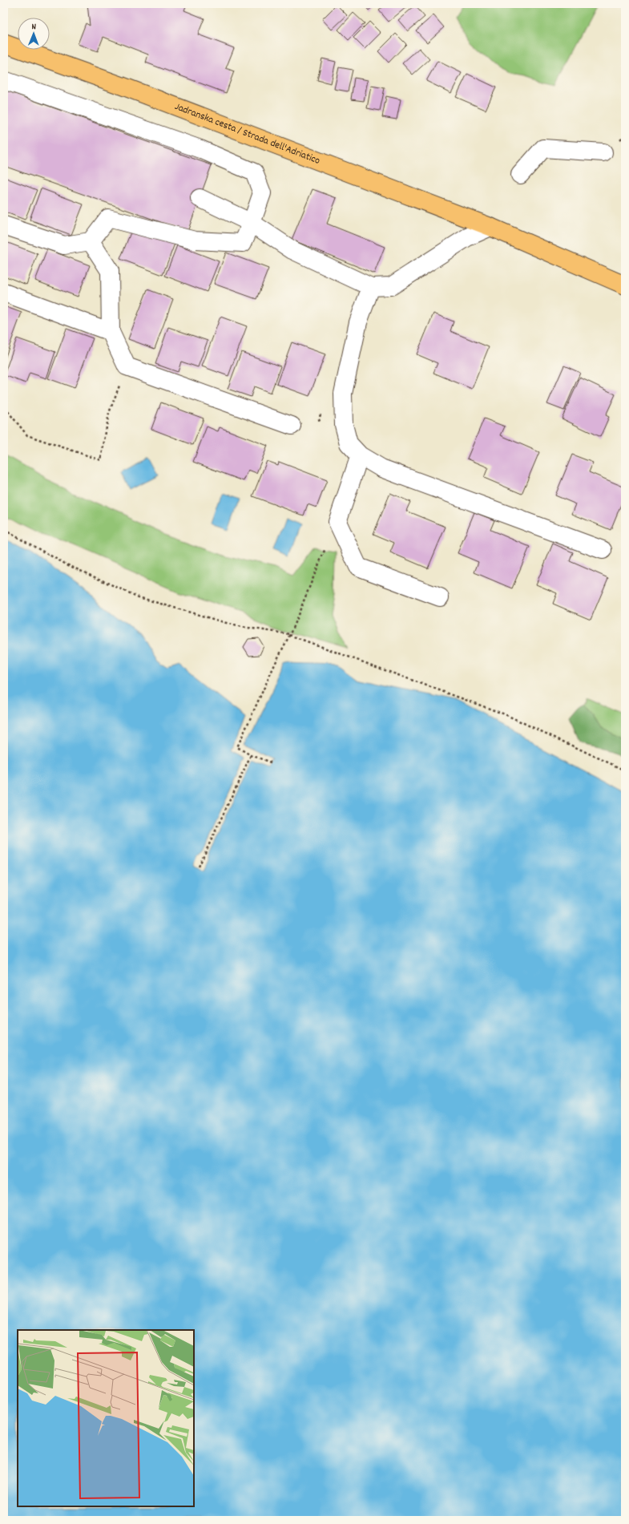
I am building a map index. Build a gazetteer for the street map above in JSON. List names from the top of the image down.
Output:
{
  "streets": {
    "main road": ["Jadranska cesta / Strada dell'Adriatico"]
  },
  "north": "top"
}
